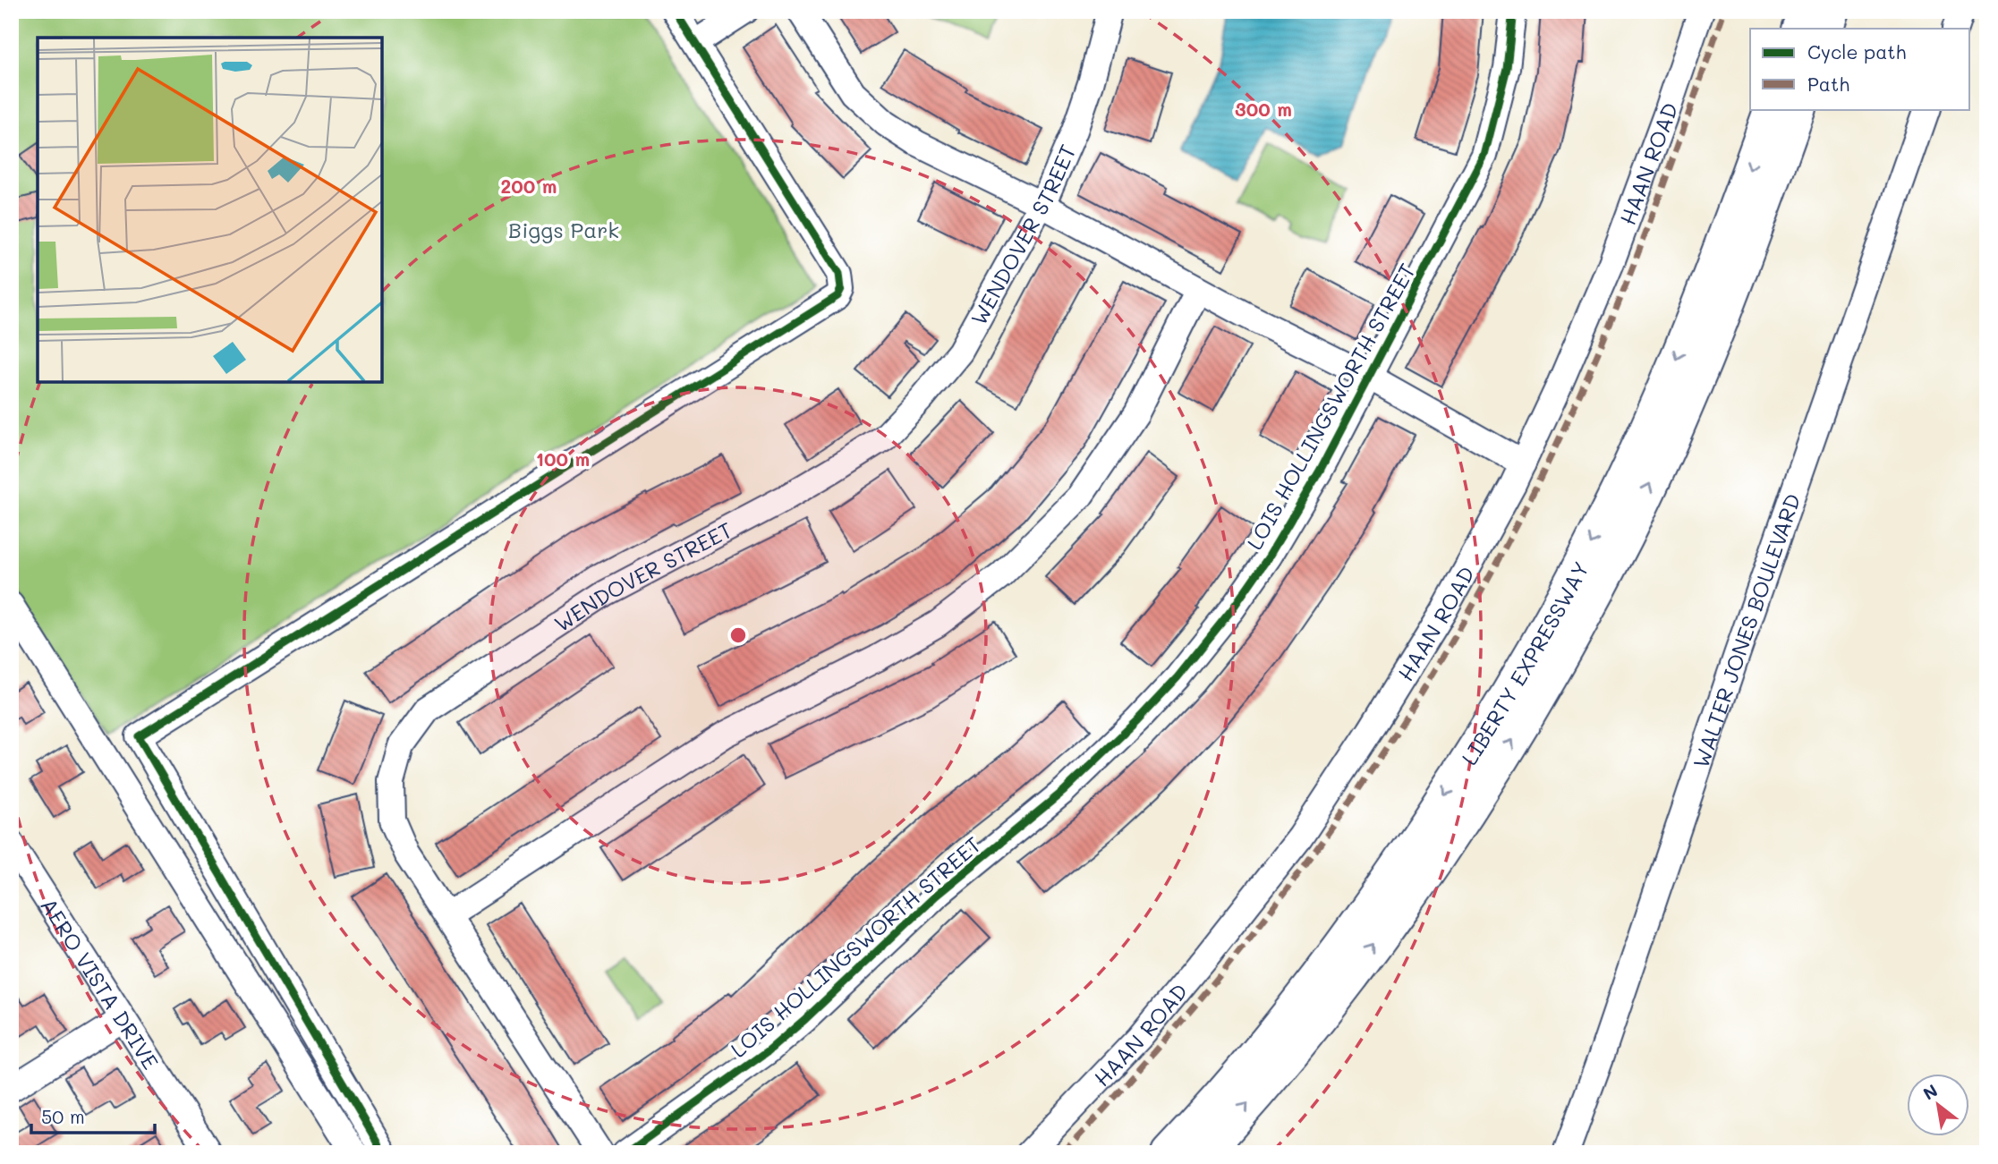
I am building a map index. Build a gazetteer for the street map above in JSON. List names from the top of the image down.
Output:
{
  "streets": {
    "highway": ["LIBERTY EXPRESSWAY"],
    "street": [
      "HAAN ROAD",
      "WENDOVER STREET",
      "LOIS HOLLINGSWORTH STREET",
      "WALTER JONES BOULEVARD",
      "AERO VISTA DRIVE"
    ]
  },
  "parks": ["Biggs Park"],
  "legend": ["Cycle path", "Path"],
  "scale_bar": "50 m",
  "north": "top left",
  "rings": ["300 m", "200 m", "100 m"]
}
